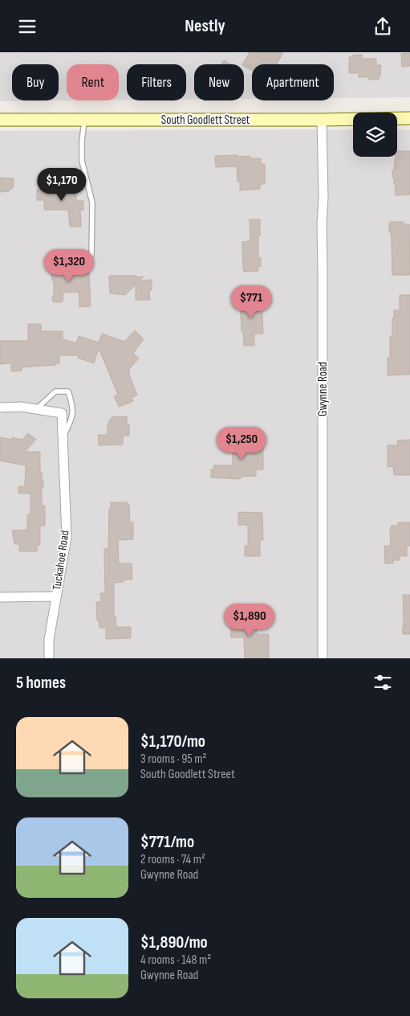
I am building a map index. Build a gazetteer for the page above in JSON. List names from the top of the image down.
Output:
{
  "streets": {
    "main road": ["South Goodlett Street"],
    "street": ["Gwynne Road", "Tuckahoe Road"]
  },
  "crossings": [
    ["South Goodlett Street", "Gwynne Road"]
  ],
  "page": {
    "header": "Nestly",
    "chip": [
      "Buy",
      "Rent",
      "Filters",
      "New",
      "Apartment"
    ],
    "price": [
      "$1,170",
      "$1,320",
      "$771",
      "$1,250",
      "$1,890"
    ],
    "heading": "5 homes",
    "list": [
      {
        "name": "$1,170/mo",
        "note": "3 rooms · 95 m² · South Goodlett Street"
      },
      {
        "name": "$771/mo",
        "note": "2 rooms · 74 m² · Gwynne Road"
      },
      {
        "name": "$1,890/mo",
        "note": "4 rooms · 148 m² · Gwynne Road"
      }
    ]
  }
}
